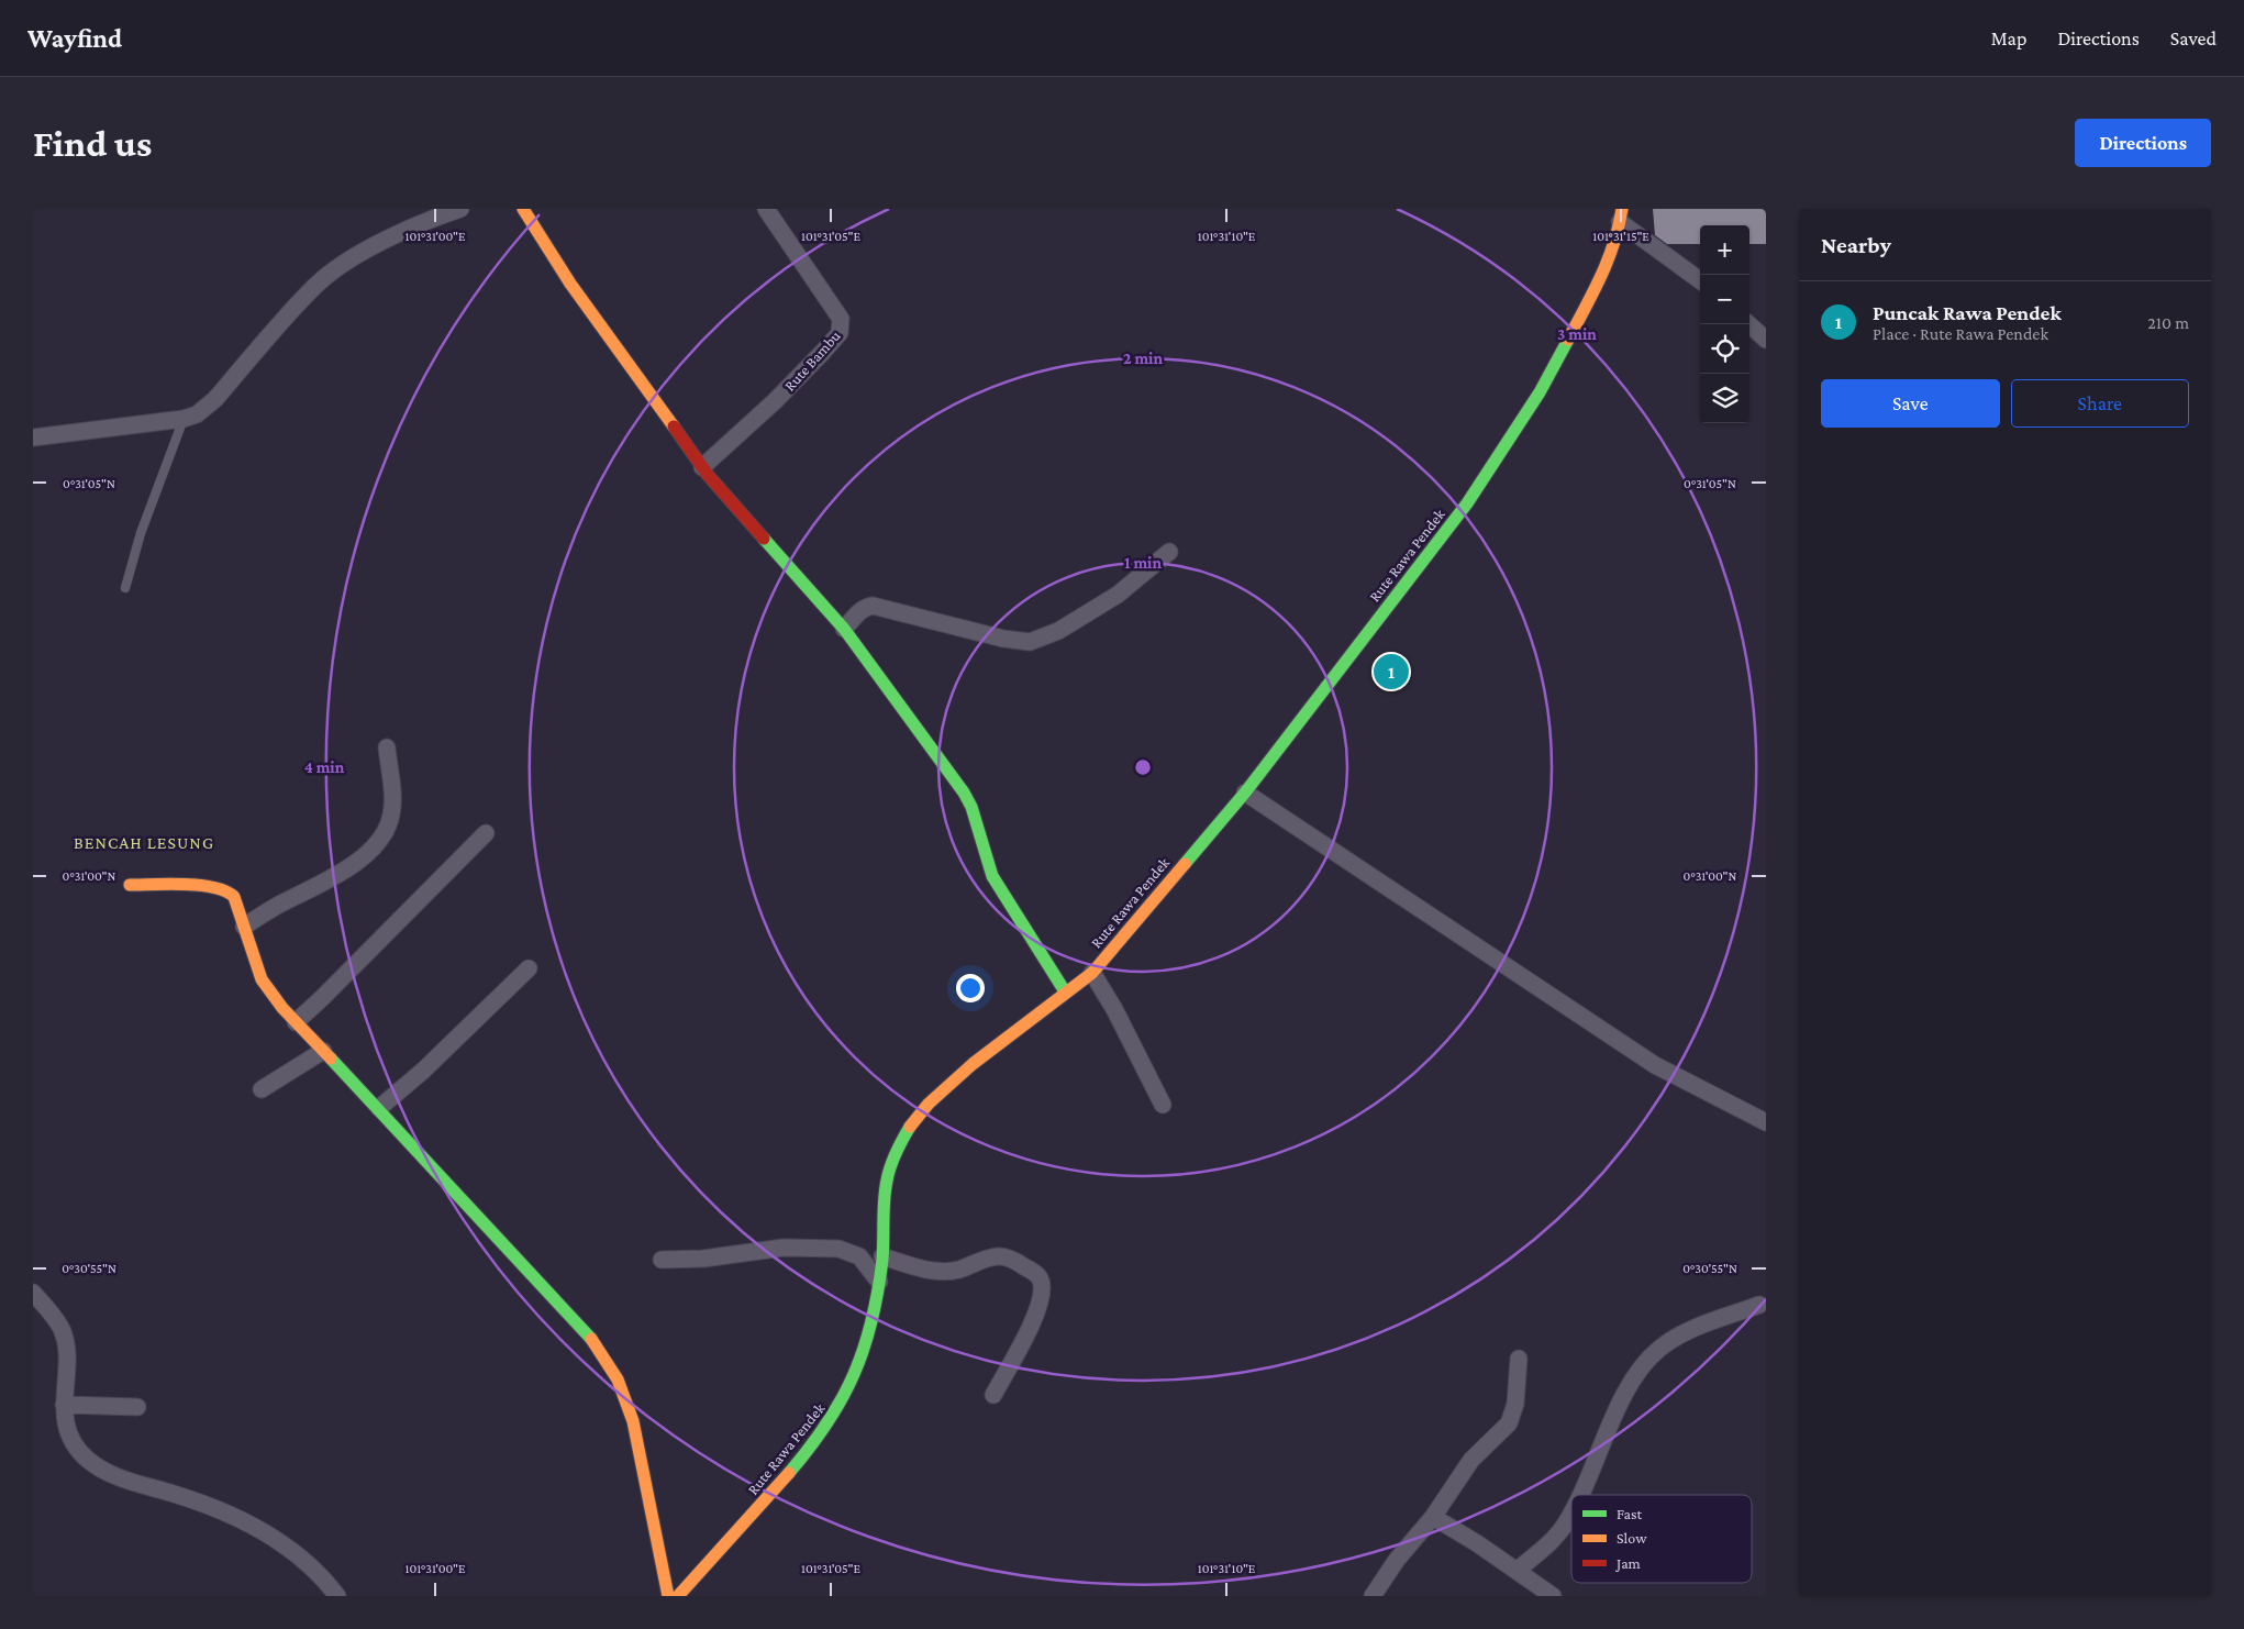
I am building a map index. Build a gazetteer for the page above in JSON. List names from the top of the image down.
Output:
{
  "streets": {
    "street": ["Rute Bambu", "Rute Rawa Pendek"]
  },
  "districts": ["BENCAH LESUNG"],
  "legend": ["Fast", "Slow", "Jam"],
  "page": {
    "header": "Wayfind",
    "nav": ["Map", "Directions", "Saved"],
    "buttons": [
      "Directions",
      ["Save", "Share"]
    ],
    "title": "Find us",
    "heading": "Nearby",
    "map_buttons": ["+", "−"],
    "list": [
      {
        "mark": "1",
        "name": "Puncak Rawa Pendek",
        "note": "Place · Rute Rawa Pendek",
        "value": "210 m"
      }
    ],
    "pins": "1"
  },
  "coordinates": [
    "101°31'00\"E",
    "101°31'05\"E",
    "101°31'10\"E",
    "101°31'15\"E",
    "0°31'05\"N",
    "0°31'00\"N",
    "0°30'55\"N"
  ],
  "rings": [
    "3 min",
    "2 min",
    "1 min",
    "4 min"
  ]
}
